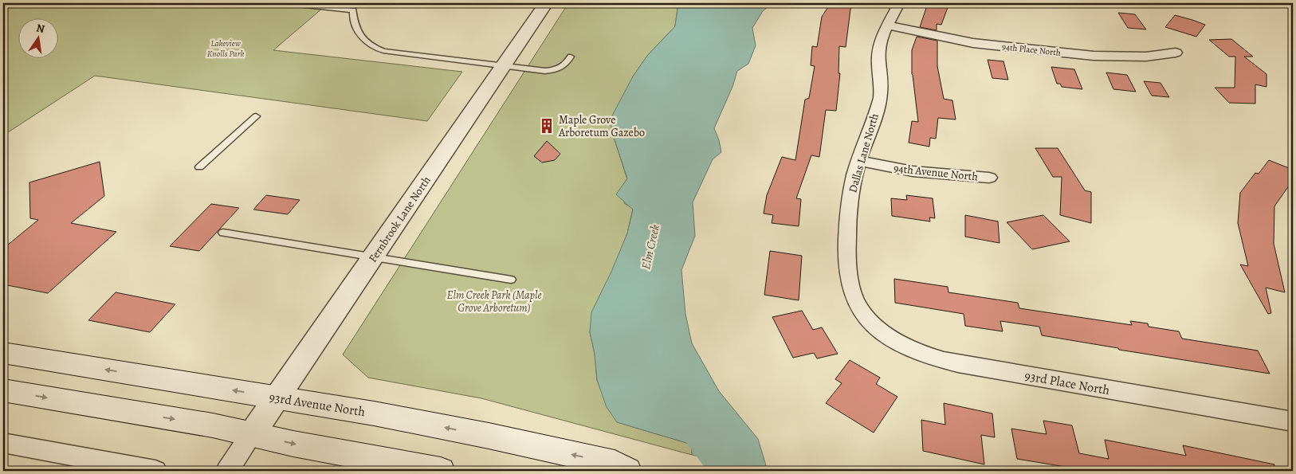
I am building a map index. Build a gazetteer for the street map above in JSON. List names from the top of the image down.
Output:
{
  "streets": {
    "main road": ["93rd Avenue North"],
    "street": [
      "94th Place North",
      "Dallas Lane North",
      "94th Avenue North",
      "Fernbrook Lane North",
      "93rd Place North"
    ]
  },
  "crossings": [
    ["94th Place North", "Dallas Lane North"],
    ["Dallas Lane North", "94th Avenue North"],
    ["Dallas Lane North", "93rd Place North"],
    ["Fernbrook Lane North", "93rd Avenue North"]
  ],
  "water": ["Elm Creek"],
  "parks": ["Lakeview Knolls Park", "Elm Creek Park (Maple Grove Arboretum)"],
  "places": {
    "building": ["Maple Grove Arboretum Gazebo"]
  },
  "north": "top"
}
